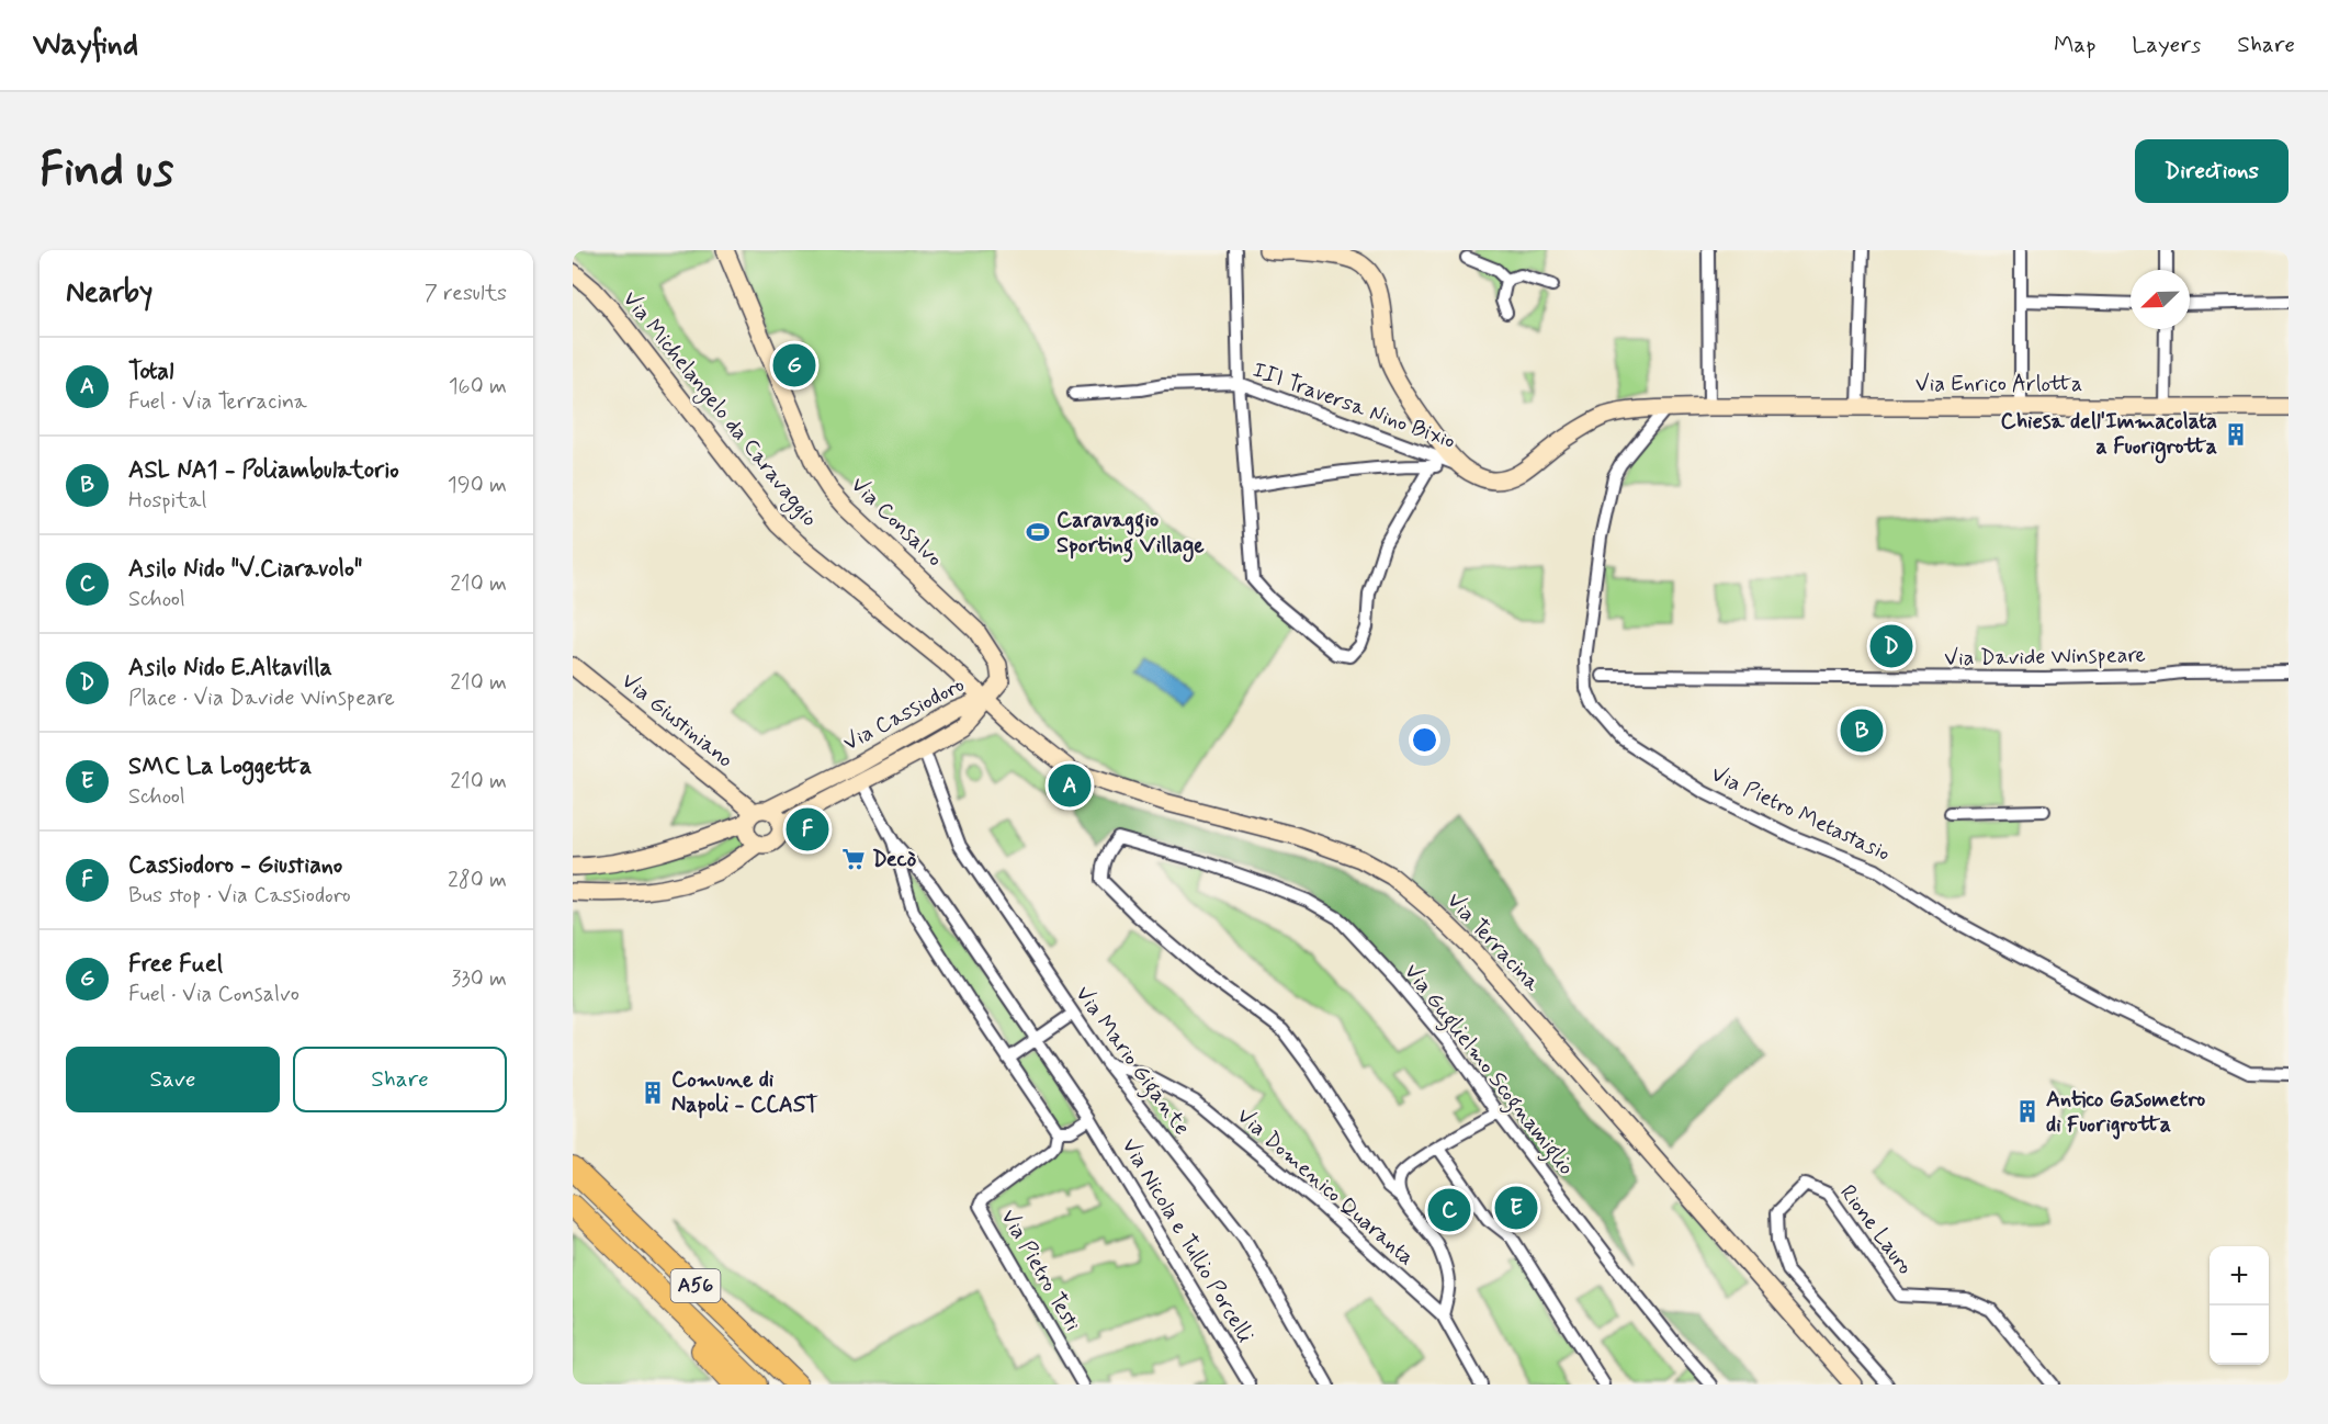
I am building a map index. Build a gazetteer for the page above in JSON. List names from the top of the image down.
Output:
{
  "streets": {
    "highway": ["A56"],
    "main road": [
      "Via Enrico Arlotta",
      "Via Michelangelo da Caravaggio",
      "Via Consalvo",
      "Via Cassiodoro",
      "Via Giustiniano",
      "Via Terracina"
    ],
    "street": [
      "III Traversa Nino Bixio",
      "Via Davide Winspeare",
      "Via Pietro Metastasio",
      "Via Mario Gigante",
      "Via Guglielmo Scognamiglio",
      "Via Domenico Quaranta",
      "Rione Lauro",
      "Via Nicola e Tullio Porcelli",
      "Via Pietro Testi"
    ]
  },
  "crossings": [
    ["Via Enrico Arlotta", "III Traversa Nino Bixio"],
    ["Via Enrico Arlotta", "Via Pietro Metastasio"],
    ["Via Michelangelo da Caravaggio", "Via Consalvo"],
    ["Via Michelangelo da Caravaggio", "Via Cassiodoro"],
    ["Via Michelangelo da Caravaggio", "Via Terracina"],
    ["Via Consalvo", "Via Cassiodoro"],
    ["Via Consalvo", "Via Terracina"],
    ["Via Cassiodoro", "Via Giustiniano"],
    ["Via Cassiodoro", "Via Terracina"],
    ["Via Cassiodoro", "Via Mario Gigante"],
    ["Via Cassiodoro", "Via Nicola e Tullio Porcelli"],
    ["Via Mario Gigante", "Via Domenico Quaranta"],
    ["Via Nicola e Tullio Porcelli", "Via Pietro Testi"]
  ],
  "places": {
    "building": ["Chiesa dell'Immacolata a Fuorigrotta", "Comune di Napoli - CCAST", "Antico Gasometro di Fuorigrotta"],
    "sports": ["Caravaggio Sporting Village"],
    "supermarket": ["Decò"]
  },
  "north": "bottom left",
  "page": {
    "header": "Wayfind",
    "nav": ["Map", "Layers", "Share"],
    "buttons": [
      "Directions",
      ["Save", "Share"]
    ],
    "title": "Find us",
    "heading": ["Nearby", "7 results"],
    "list": [
      {
        "mark": "A",
        "name": "Total",
        "note": "Fuel · Via Terracina",
        "value": "160 m"
      },
      {
        "mark": "B",
        "name": "ASL NA1 - Poliambulatorio",
        "note": "Hospital",
        "value": "190 m"
      },
      {
        "mark": "C",
        "name": "Asilo Nido \"V.Ciaravolo\"",
        "note": "School",
        "value": "210 m"
      },
      {
        "mark": "D",
        "name": "Asilo Nido E.Altavilla",
        "note": "Place · Via Davide Winspeare",
        "value": "210 m"
      },
      {
        "mark": "E",
        "name": "SMC La Loggetta",
        "note": "School",
        "value": "210 m"
      },
      {
        "mark": "F",
        "name": "Cassiodoro - Giustiano",
        "note": "Bus stop · Via Cassiodoro",
        "value": "280 m"
      },
      {
        "mark": "G",
        "name": "Free Fuel",
        "note": "Fuel · Via Consalvo",
        "value": "330 m"
      }
    ],
    "pins": [
      "G",
      "D",
      "B",
      "A",
      "F",
      "E",
      "C"
    ],
    "map_buttons": ["+", "−"]
  }
}
